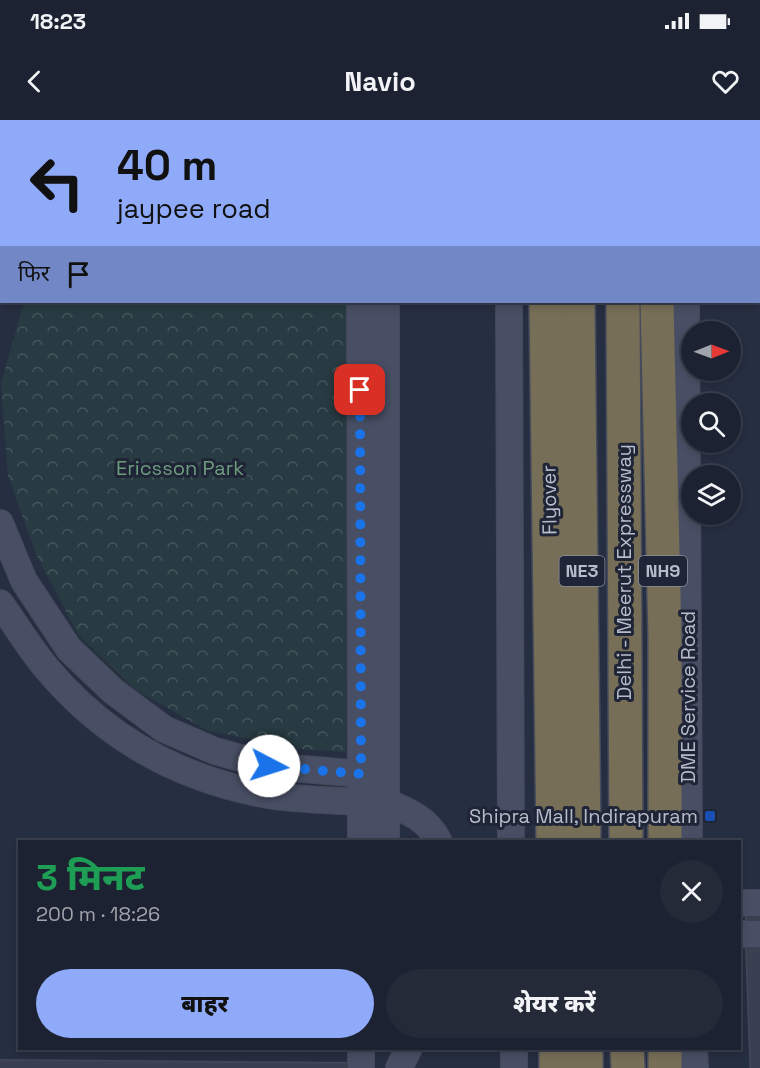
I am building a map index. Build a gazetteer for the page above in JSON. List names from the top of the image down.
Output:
{
  "streets": {
    "highway": [
      "Flyover",
      "NE3",
      "NH9",
      "Delhi - Meerut Expressway"
    ],
    "street": ["DME Service Road"]
  },
  "parks": ["Ericsson Park"],
  "places": {
    "transit": ["Shipra Mall, Indirapuram"]
  },
  "north": "right",
  "page": {
    "status": "18:23",
    "header": "Navio",
    "turn": ["40 m", "jaypee road"],
    "then": "फिर",
    "heading": ["3 मिनट", "200 m · 18:26"],
    "buttons": ["बाहर", "शेयर करें"]
  }
}
